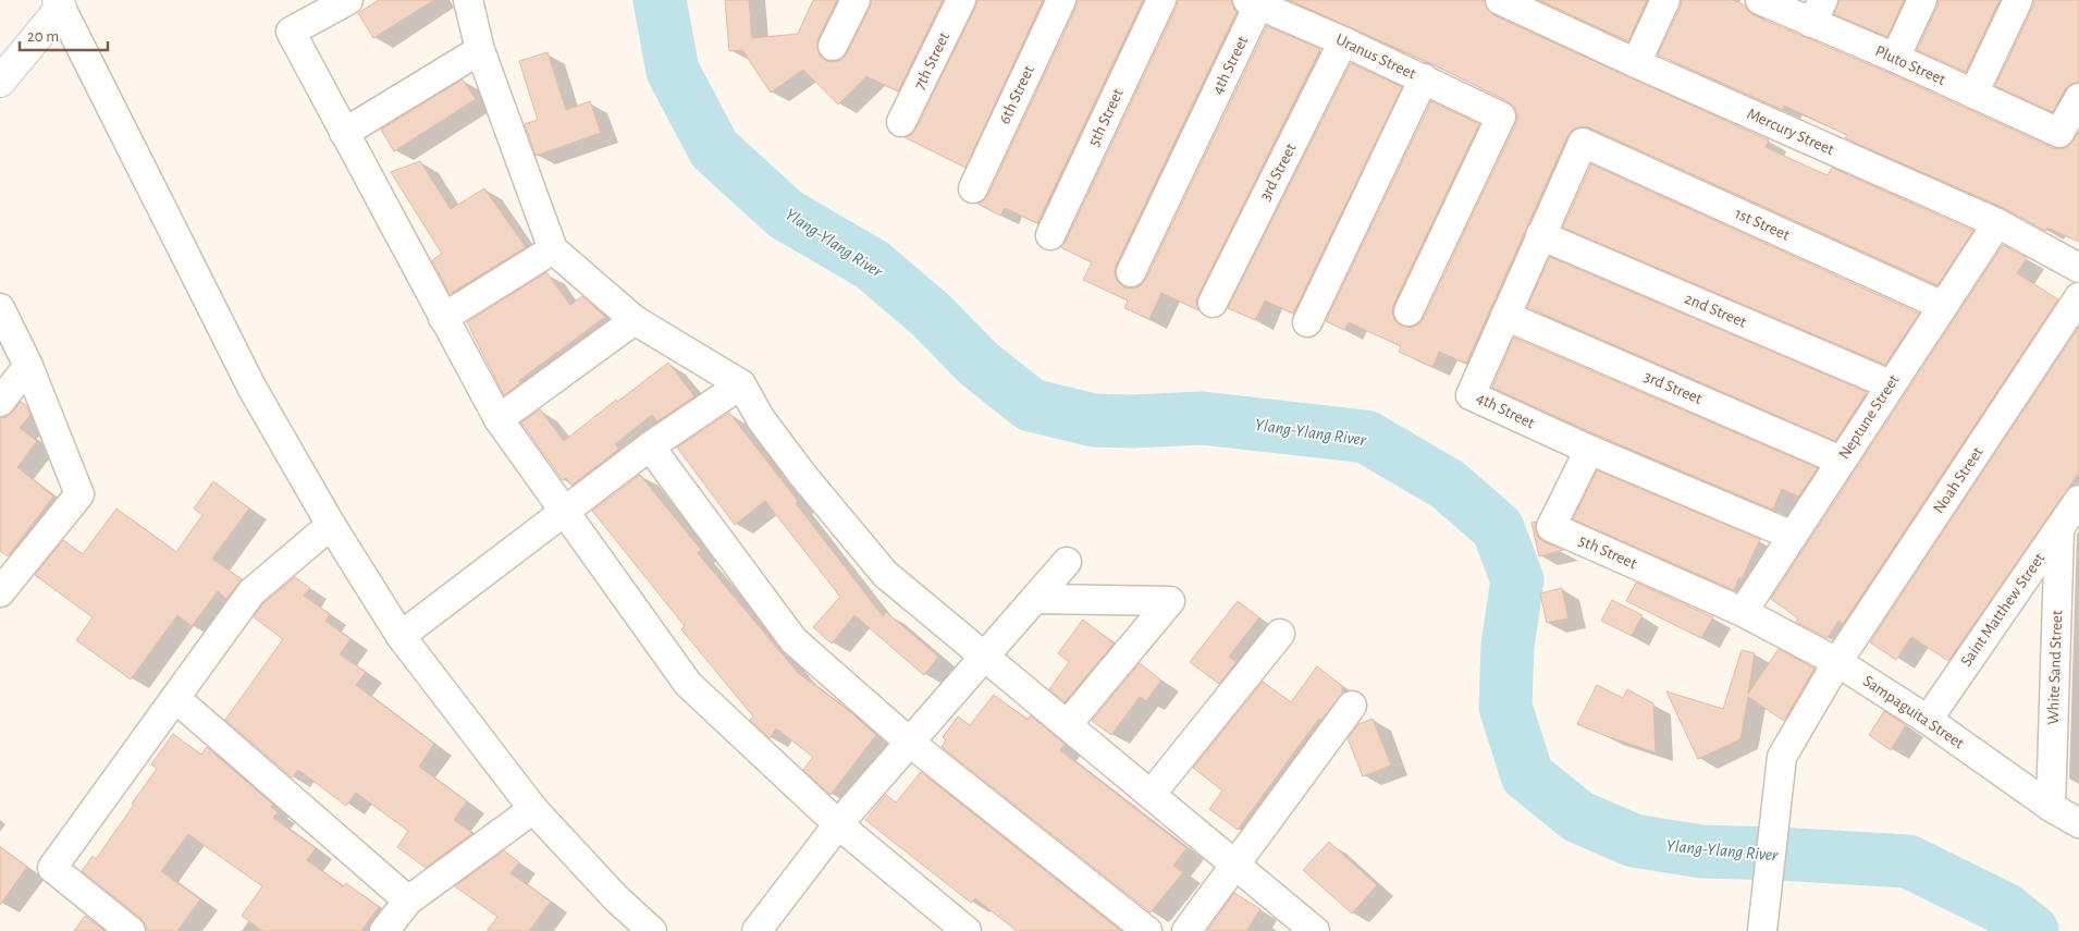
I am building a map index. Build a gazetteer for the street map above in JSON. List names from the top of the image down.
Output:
{
  "streets": {
    "street": [
      "Uranus Street",
      "7th Street",
      "4th Street",
      "Pluto Street",
      "6th Street",
      "5th Street",
      "Mercury Street",
      "3rd Street",
      "1st Street",
      "2nd Street",
      "Neptune Street",
      "Noah Street",
      "Saint Matthew Street",
      "White Sand Street",
      "Sampaguita Street"
    ]
  },
  "crossings": [
    ["Uranus Street", "4th Street"],
    ["Uranus Street", "3rd Street"],
    ["4th Street", "5th Street"],
    ["4th Street", "3rd Street"],
    ["4th Street", "1st Street"],
    ["4th Street", "2nd Street"],
    ["4th Street", "Neptune Street"],
    ["5th Street", "Neptune Street"],
    ["5th Street", "Sampaguita Street"],
    ["Mercury Street", "Neptune Street"],
    ["3rd Street", "Neptune Street"],
    ["1st Street", "Neptune Street"],
    ["2nd Street", "Neptune Street"],
    ["Neptune Street", "Sampaguita Street"],
    ["Noah Street", "Sampaguita Street"],
    ["Saint Matthew Street", "White Sand Street"],
    ["Saint Matthew Street", "Sampaguita Street"],
    ["White Sand Street", "Sampaguita Street"]
  ],
  "water": ["Ylang-Ylang River"],
  "scale_bar": "20 m"
}
